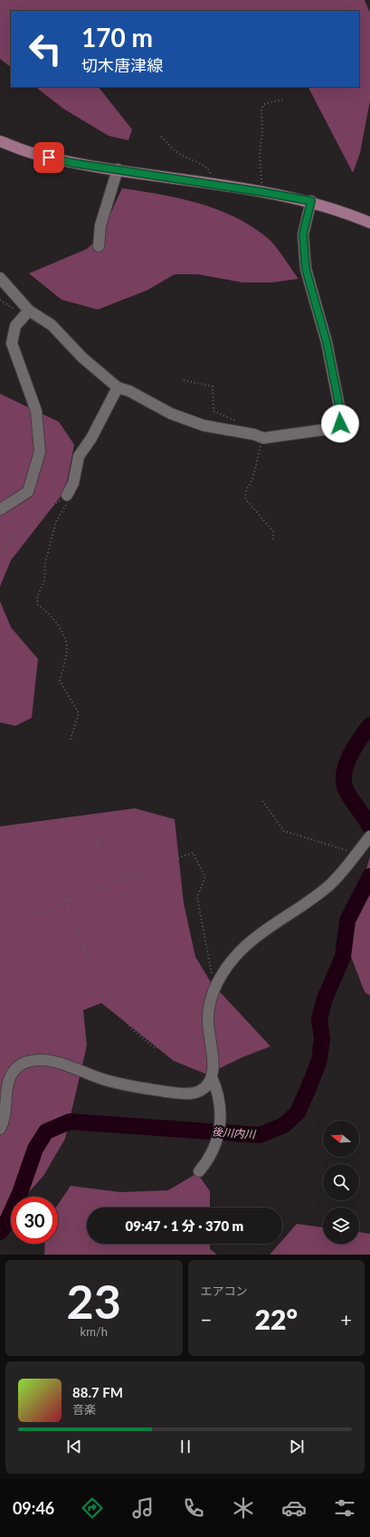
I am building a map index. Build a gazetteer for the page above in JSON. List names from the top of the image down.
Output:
{
  "water": ["後川内川"],
  "north": "left",
  "page": {
    "turn": ["170 m", "切木唐津線"],
    "limit": "30",
    "trip": "09:47 · 1 分 · 370 m",
    "tile": [
      ["23", "km/h"],
      "エアコン"
    ],
    "heat": ["−", "22°", "+"],
    "song": ["88.7 FM", "音楽"],
    "tabs": "09:46"
  }
}
